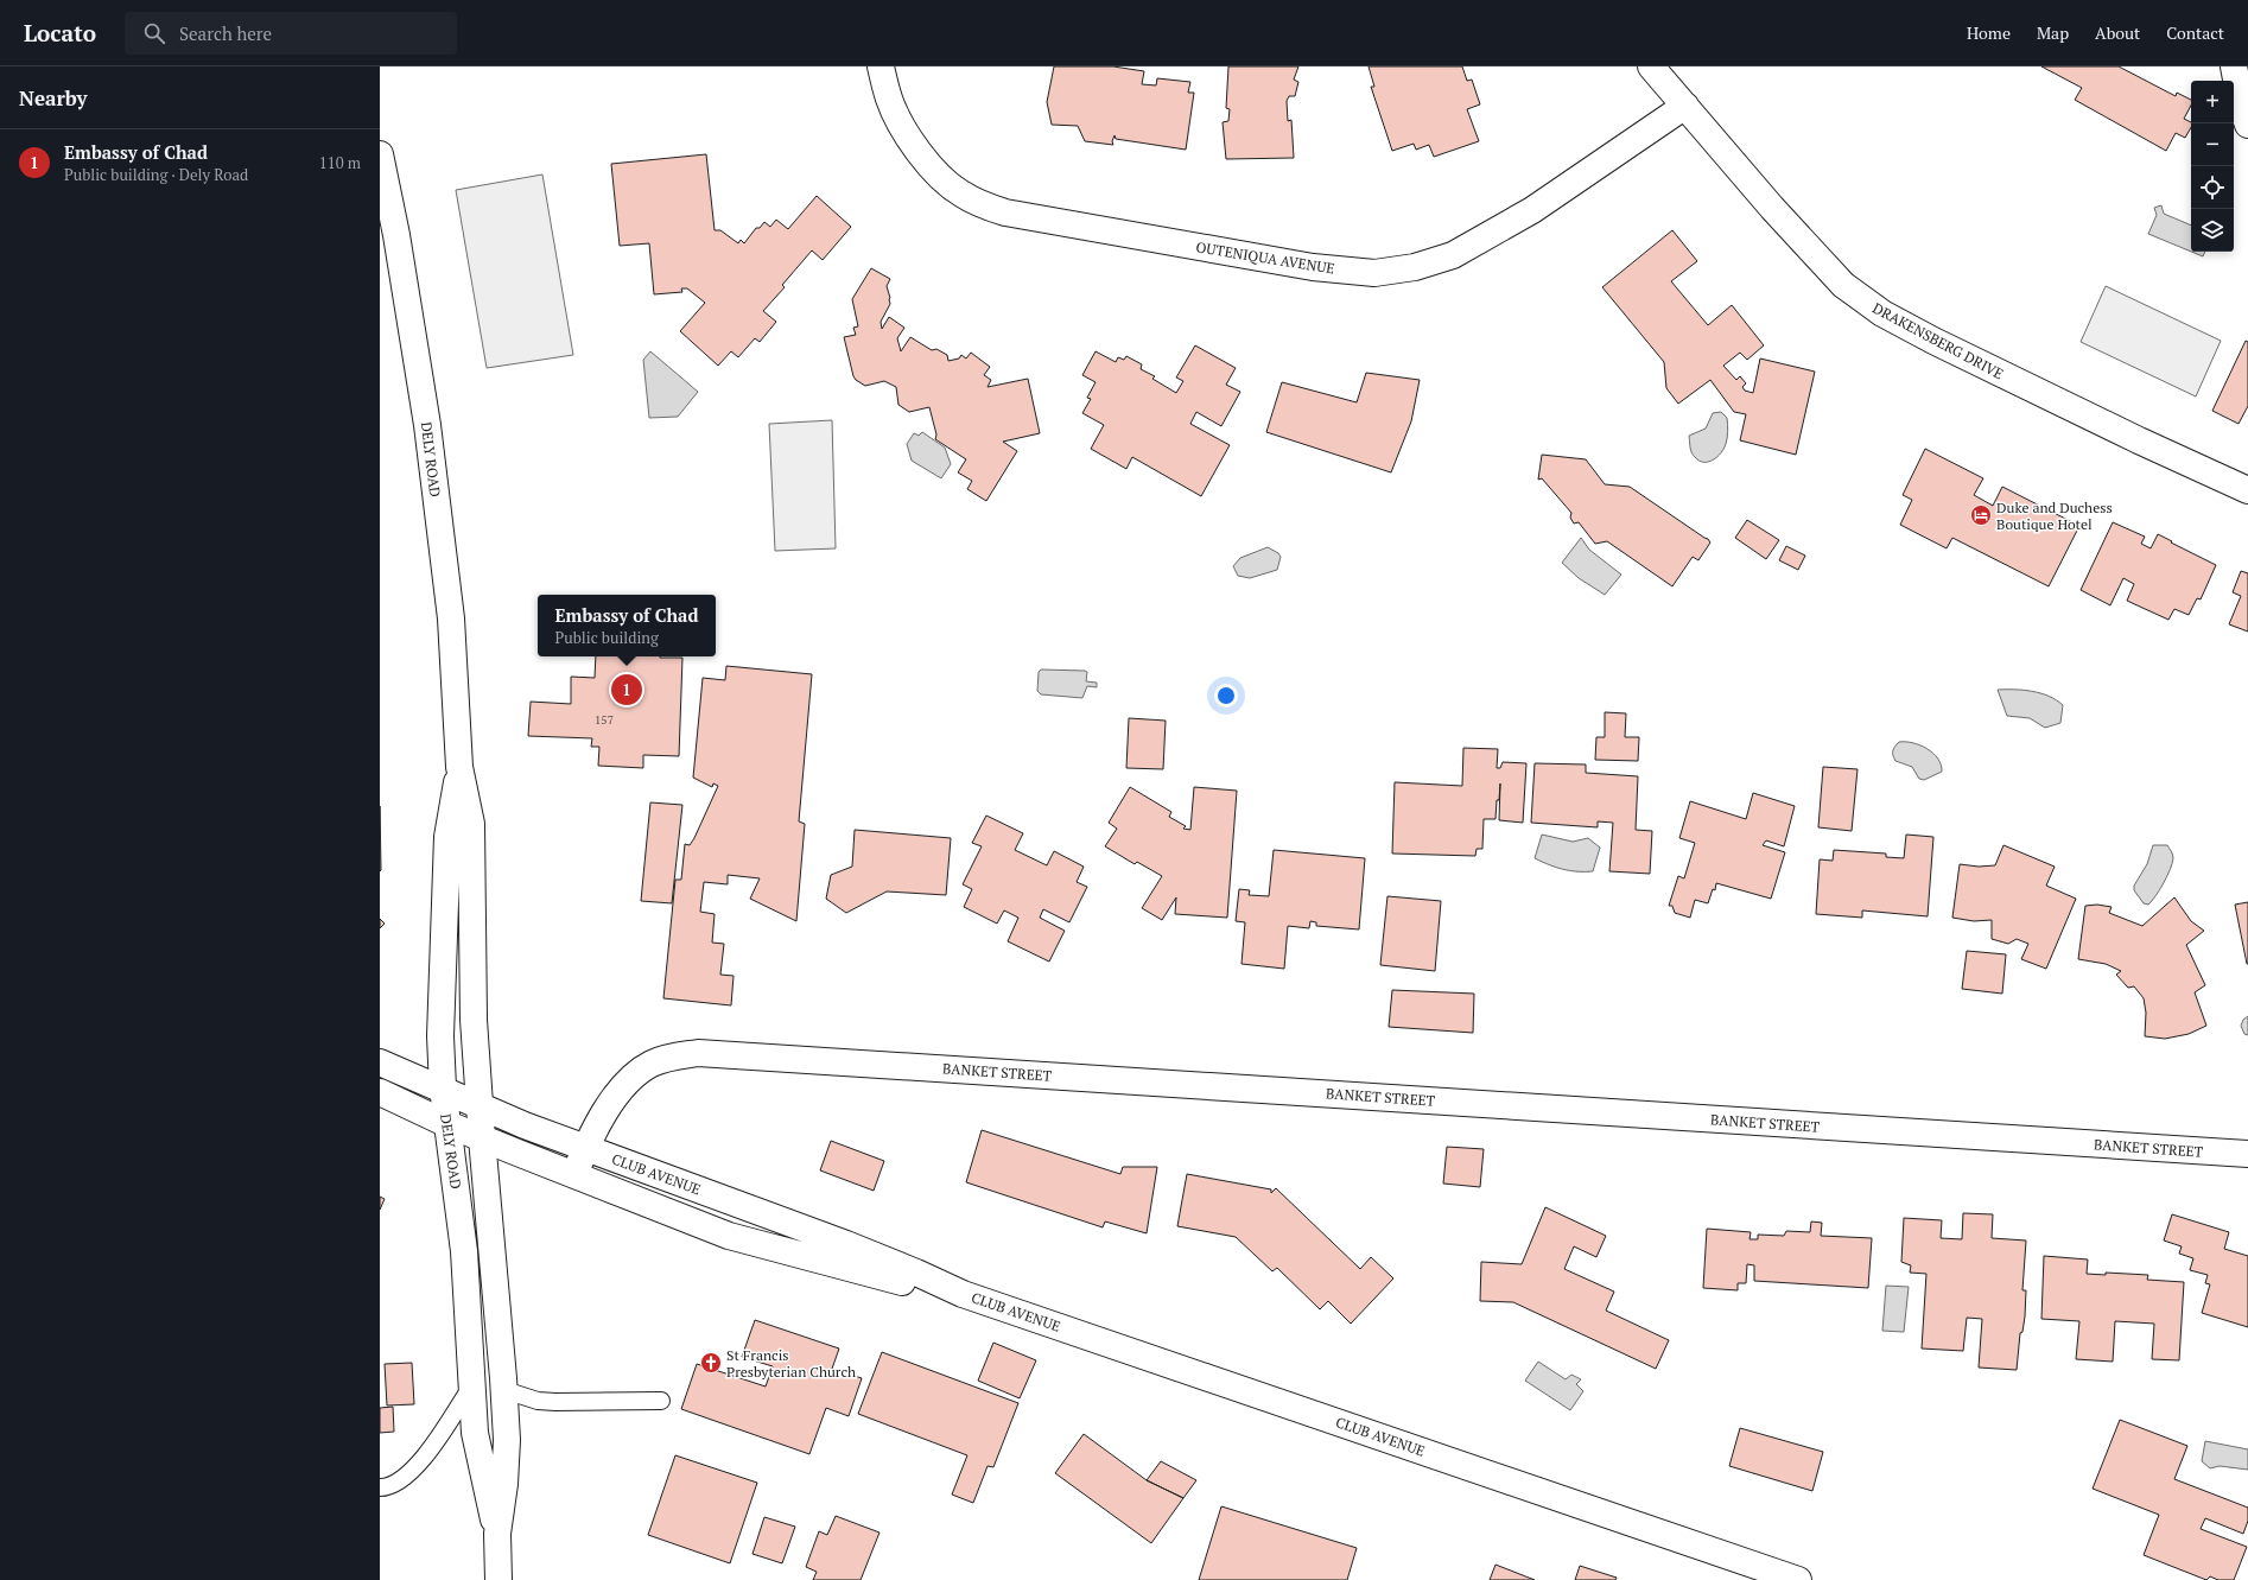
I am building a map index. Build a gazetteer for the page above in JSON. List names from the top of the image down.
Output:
{
  "streets": {
    "street": [
      "OUTENIQUA AVENUE",
      "DRAKENSBERG DRIVE",
      "DELY ROAD",
      "BANKET STREET",
      "CLUB AVENUE"
    ]
  },
  "crossings": [
    ["OUTENIQUA AVENUE", "DRAKENSBERG DRIVE"],
    ["DELY ROAD", "CLUB AVENUE"],
    ["BANKET STREET", "CLUB AVENUE"]
  ],
  "places": {
    "hotel": ["Duke and Duchess Boutique Hotel"],
    "church": ["St Francis Presbyterian Church"]
  },
  "house_numbers": ["157"],
  "page": {
    "header": "Locato",
    "search": "Search here",
    "nav": [
      "Home",
      "Map",
      "About",
      "Contact"
    ],
    "heading": "Nearby",
    "map_buttons": ["+", "−"],
    "list": [
      {
        "mark": "1",
        "name": "Embassy of Chad",
        "note": "Public building · Dely Road",
        "value": "110 m"
      }
    ],
    "popup": ["Embassy of Chad", "Public building"],
    "pins": "1"
  }
}
